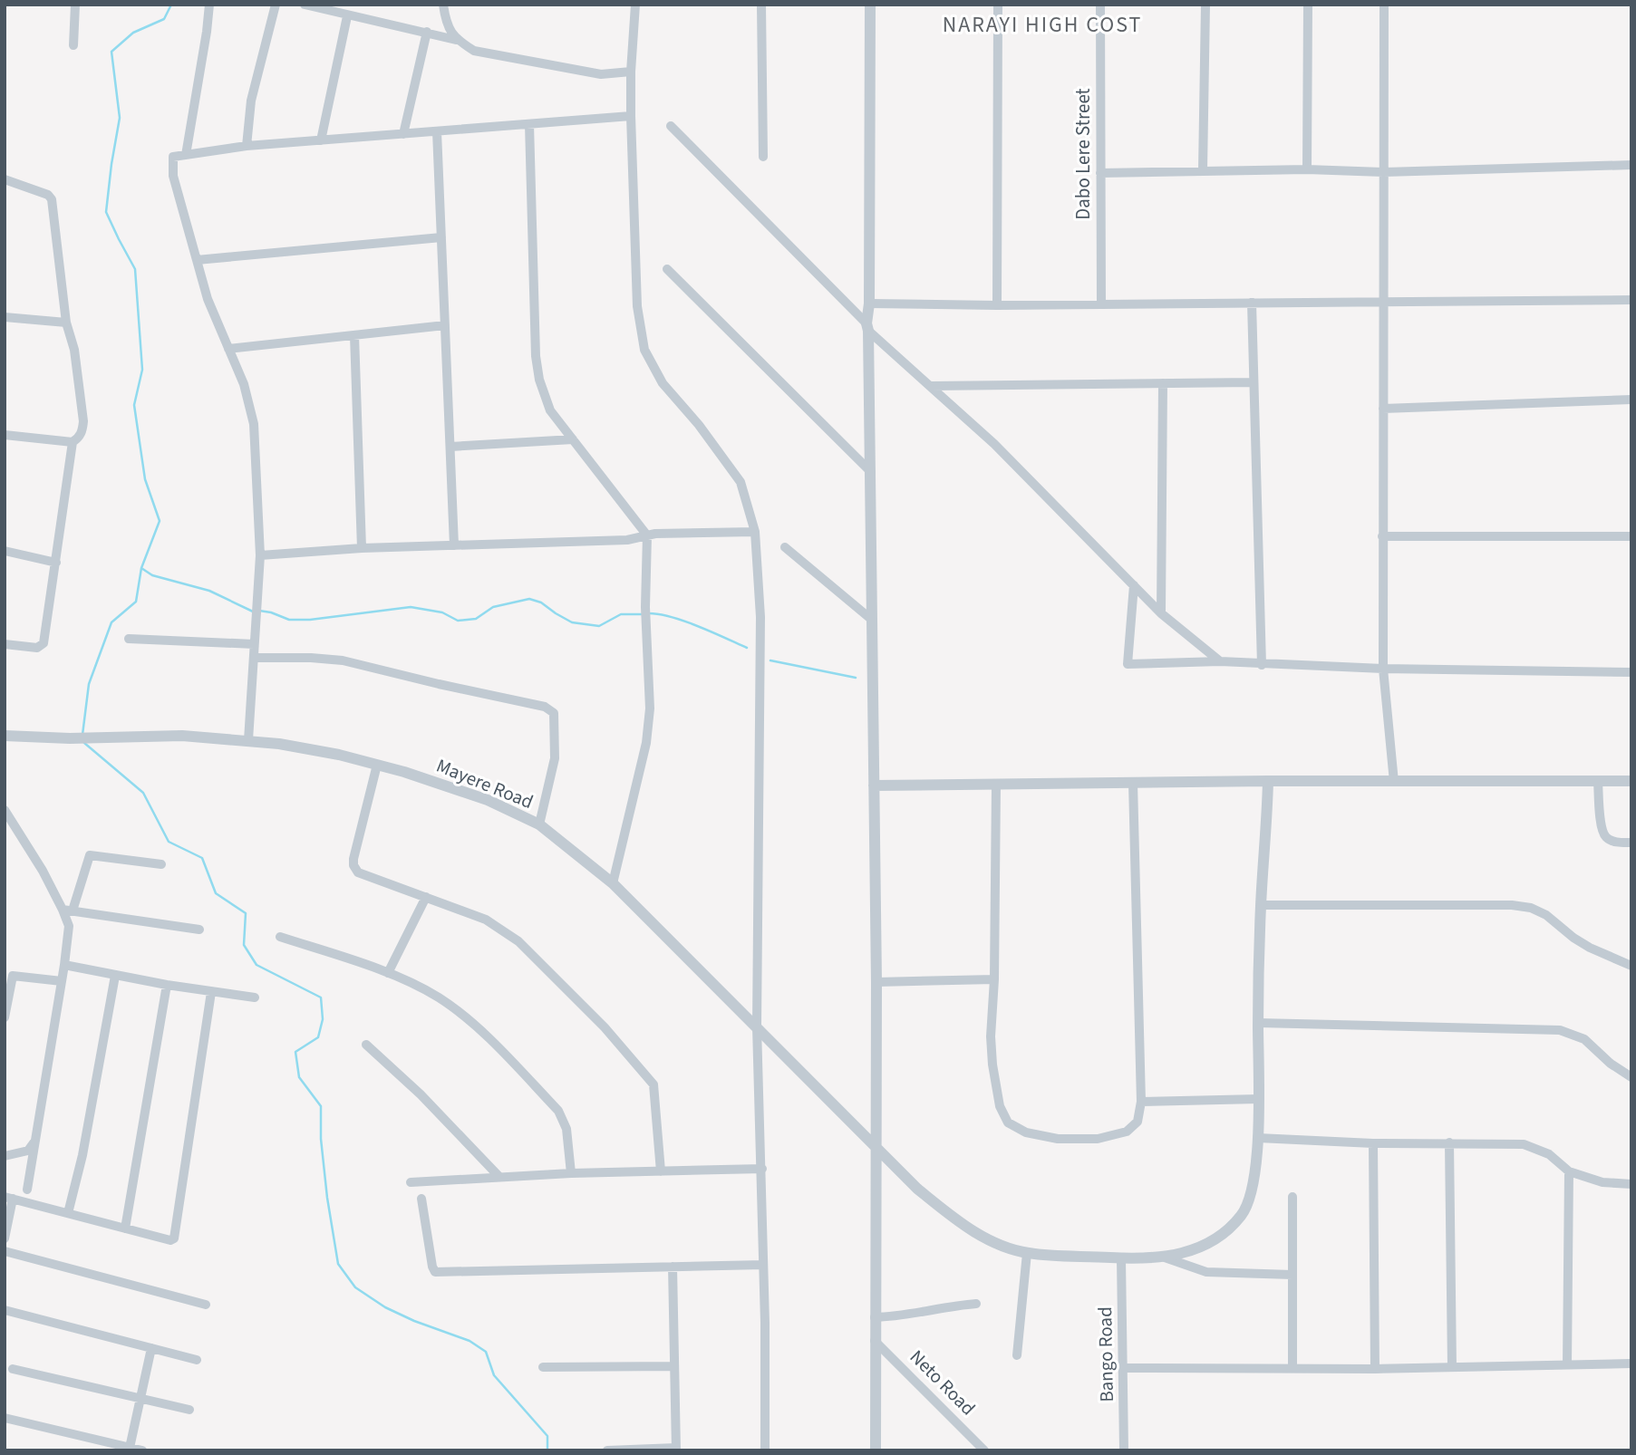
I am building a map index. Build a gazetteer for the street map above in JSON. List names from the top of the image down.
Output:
{
  "streets": {
    "street": [
      "Dabo Lere Street",
      "Mayere Road",
      "Bango Road",
      "Neto Road"
    ]
  },
  "crossings": [
    ["Mayere Road", "Bango Road"]
  ],
  "districts": ["NARAYI HIGH COST"]
}
